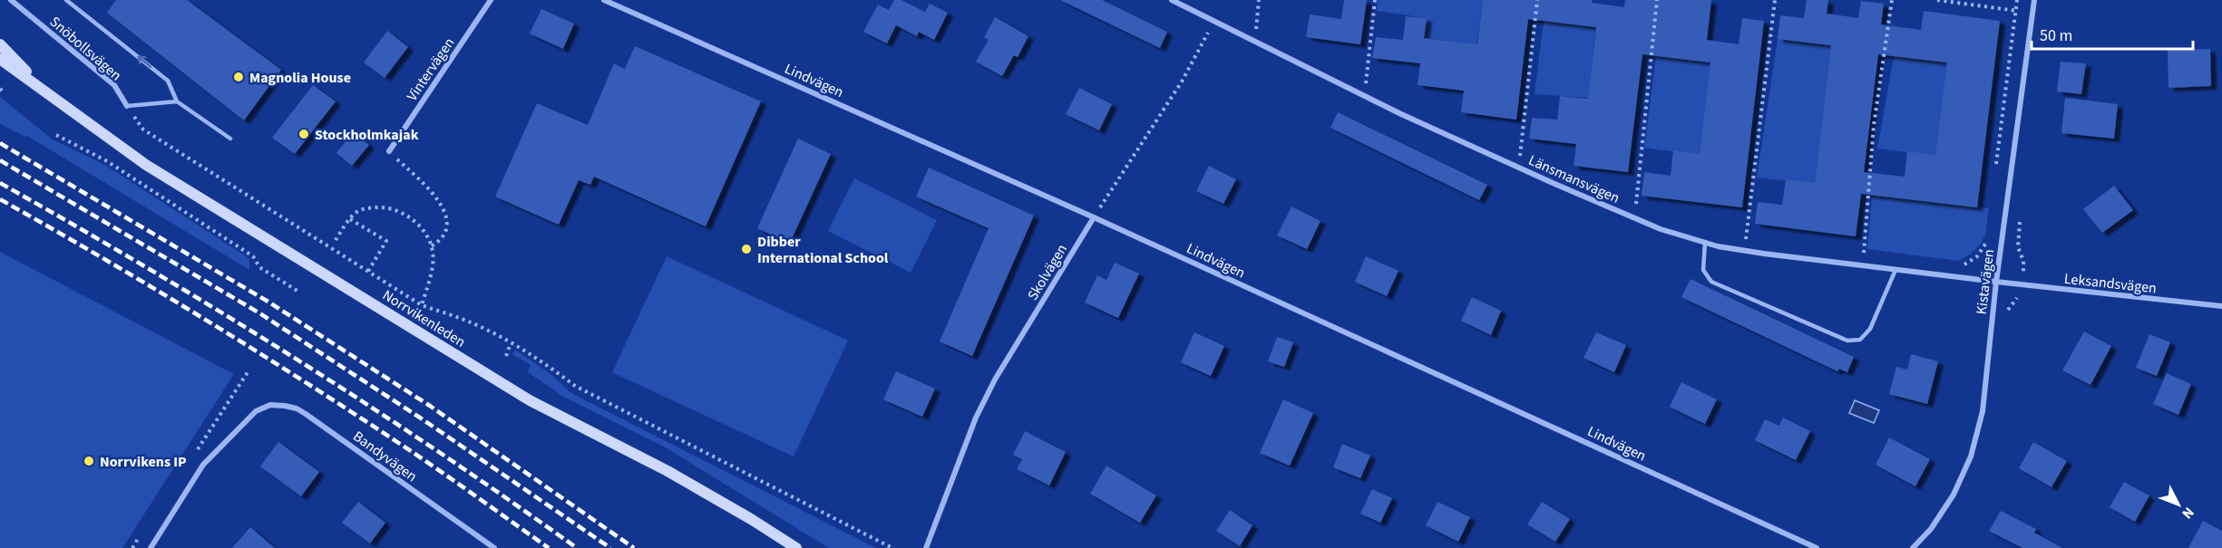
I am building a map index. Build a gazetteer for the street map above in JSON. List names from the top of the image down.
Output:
{
  "streets": {
    "main road": ["Norrvikenleden"],
    "street": [
      "Snöbollsvägen",
      "Vintervägen",
      "Lindvägen",
      "Länsmansvägen",
      "Skolvägen",
      "Kistavägen",
      "Leksandsvägen",
      "Bandyvägen"
    ]
  },
  "crossings": [
    ["Lindvägen", "Skolvägen"],
    ["Länsmansvägen", "Kistavägen"],
    ["Länsmansvägen", "Leksandsvägen"],
    ["Kistavägen", "Leksandsvägen"]
  ],
  "places": [
    "Magnolia House",
    "Stockholmkajak",
    "Dibber International School",
    "Norrvikens IP"
  ],
  "scale_bar": "50 m",
  "north": "bottom right"
}
